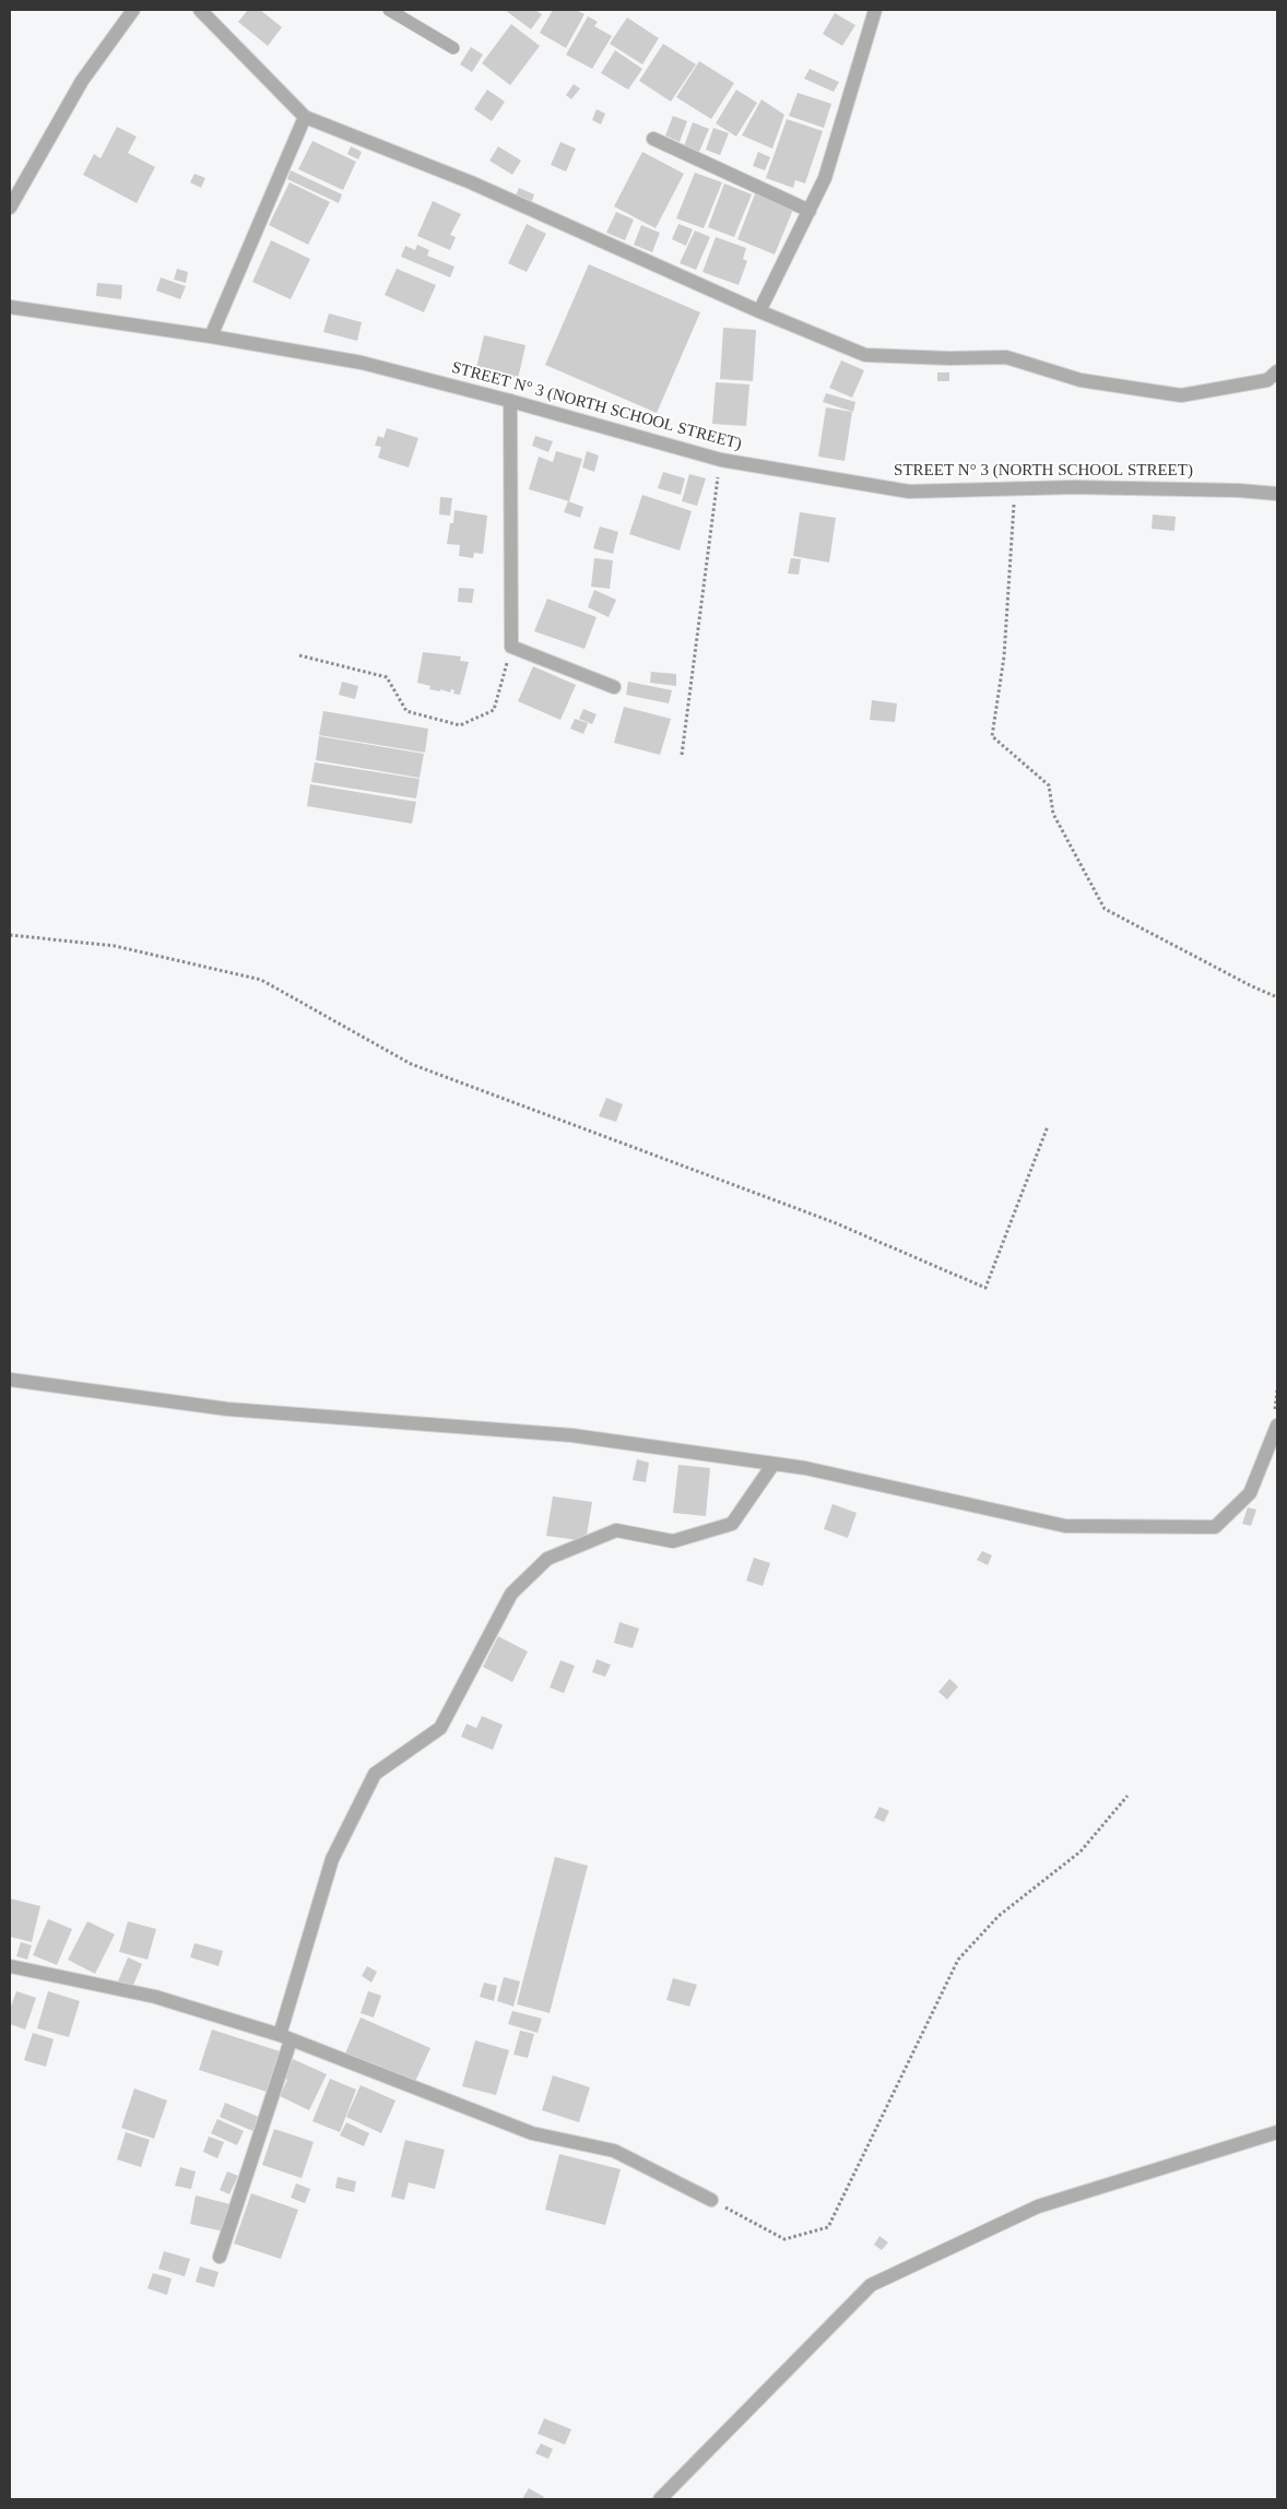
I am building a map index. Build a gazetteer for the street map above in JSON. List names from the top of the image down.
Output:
{
  "streets": {
    "street": ["STREET N° 3 (NORTH SCHOOL STREET)"]
  }
}
